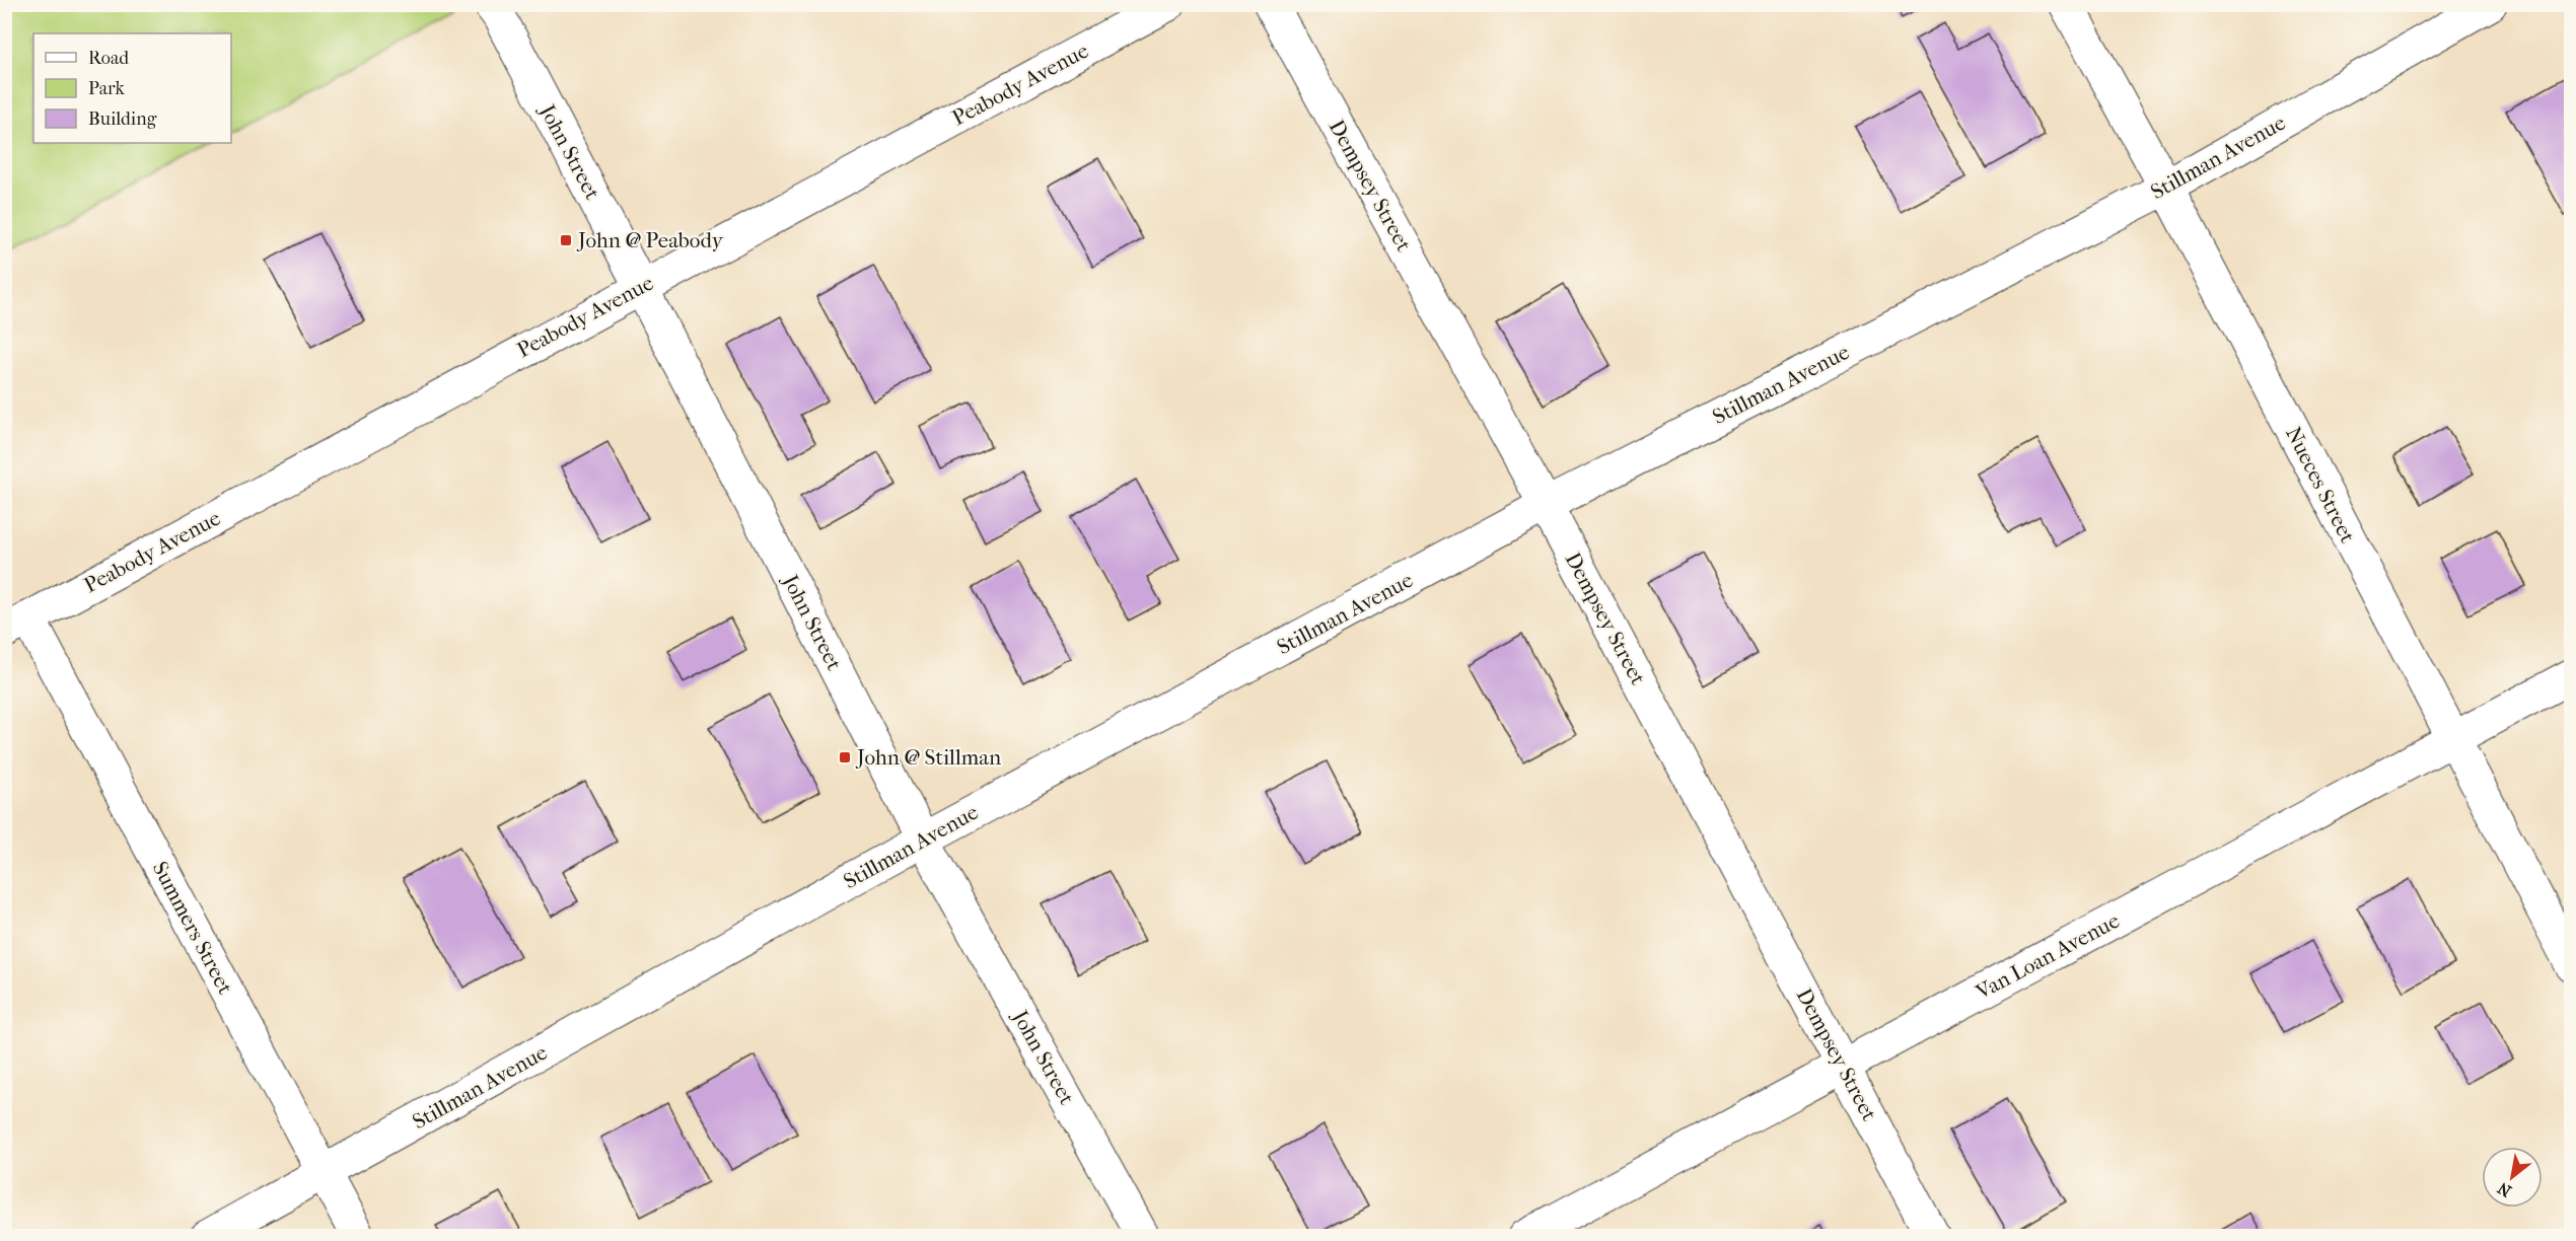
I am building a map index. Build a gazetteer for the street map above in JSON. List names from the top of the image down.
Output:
{
  "streets": {
    "street": [
      "Peabody Avenue",
      "John Street",
      "Stillman Avenue",
      "Dempsey Street",
      "Nueces Street",
      "Summers Street",
      "Van Loan Avenue"
    ]
  },
  "crossings": [
    ["Peabody Avenue", "John Street"],
    ["Peabody Avenue", "Summers Street"],
    ["John Street", "Stillman Avenue"],
    ["Stillman Avenue", "Dempsey Street"],
    ["Stillman Avenue", "Nueces Street"],
    ["Stillman Avenue", "Summers Street"],
    ["Dempsey Street", "Van Loan Avenue"],
    ["Nueces Street", "Van Loan Avenue"]
  ],
  "places": {
    "transit": ["John @ Peabody", "John @ Stillman"]
  },
  "legend": ["Road", "Park", "Building"],
  "north": "bottom left"
}
